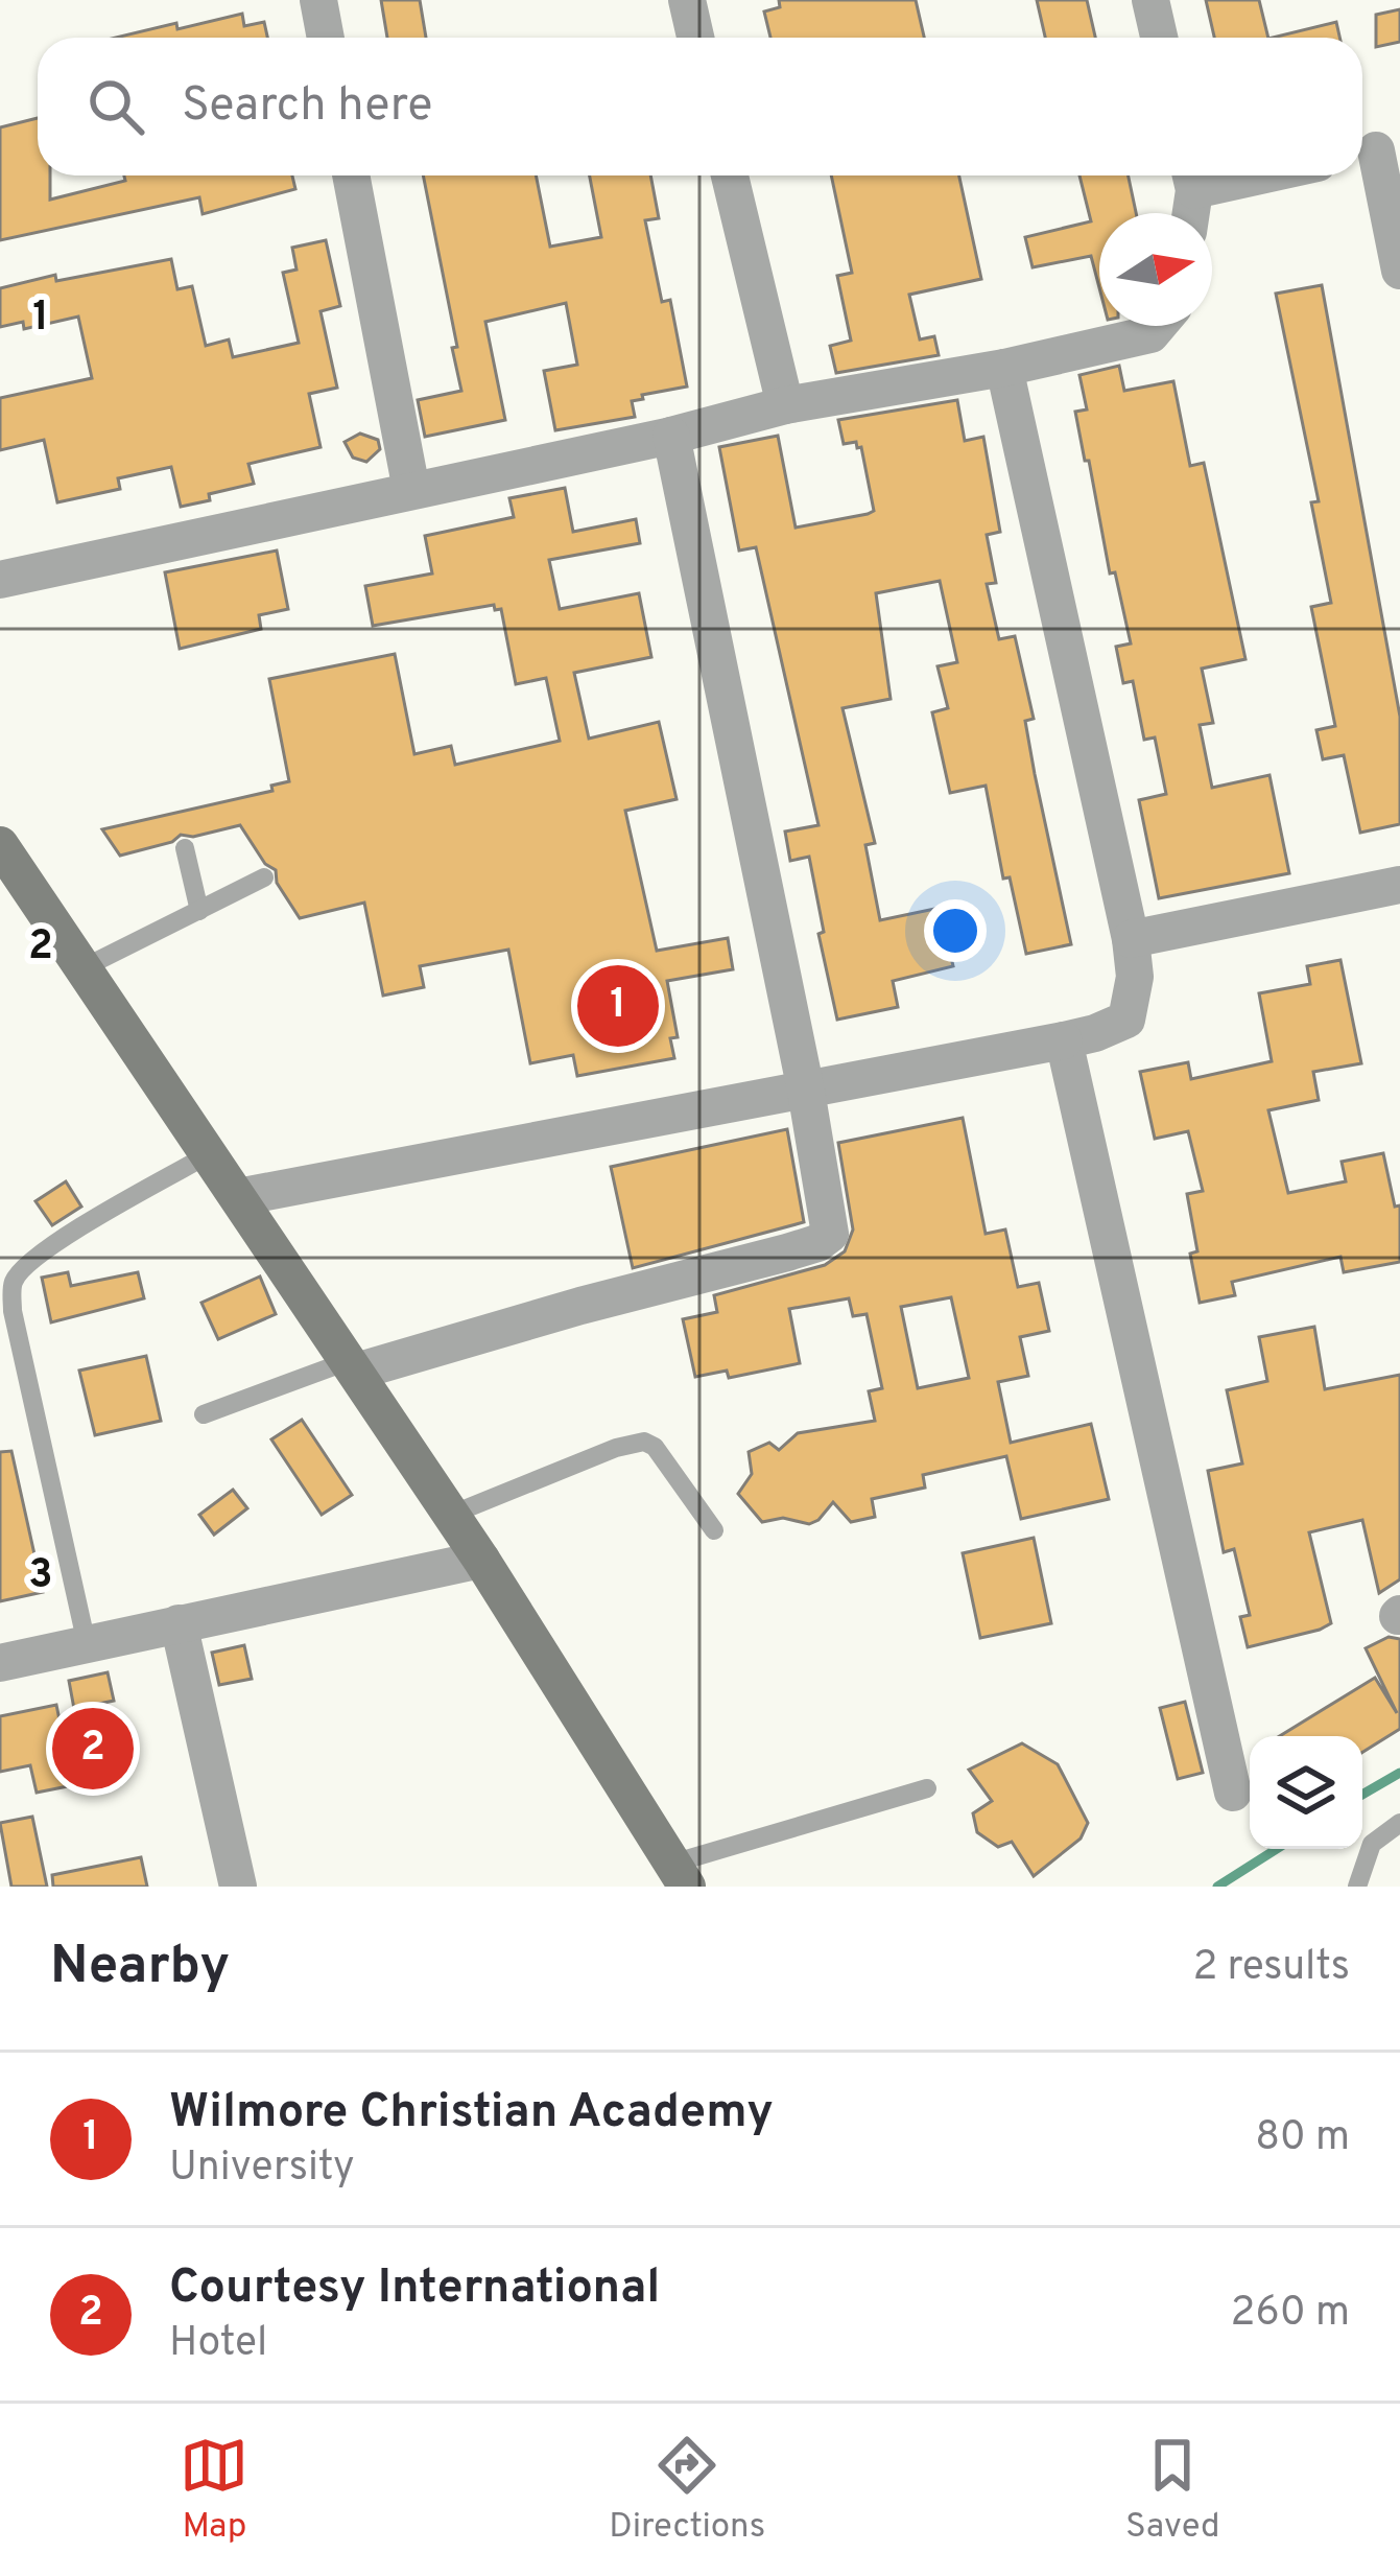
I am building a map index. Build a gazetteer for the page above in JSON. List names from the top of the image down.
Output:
{
  "north": "right",
  "page": {
    "search": "Search here",
    "pins": ["1", "2"],
    "heading": ["Nearby", "2 results"],
    "list": [
      {
        "mark": "1",
        "name": "Wilmore Christian Academy",
        "note": "University",
        "value": "80 m"
      },
      {
        "mark": "2",
        "name": "Courtesy International",
        "note": "Hotel",
        "value": "260 m"
      }
    ],
    "nav": ["Map", "Directions", "Saved"]
  },
  "grid": {
    "rows": ["1", "2", "3"]
  }
}
